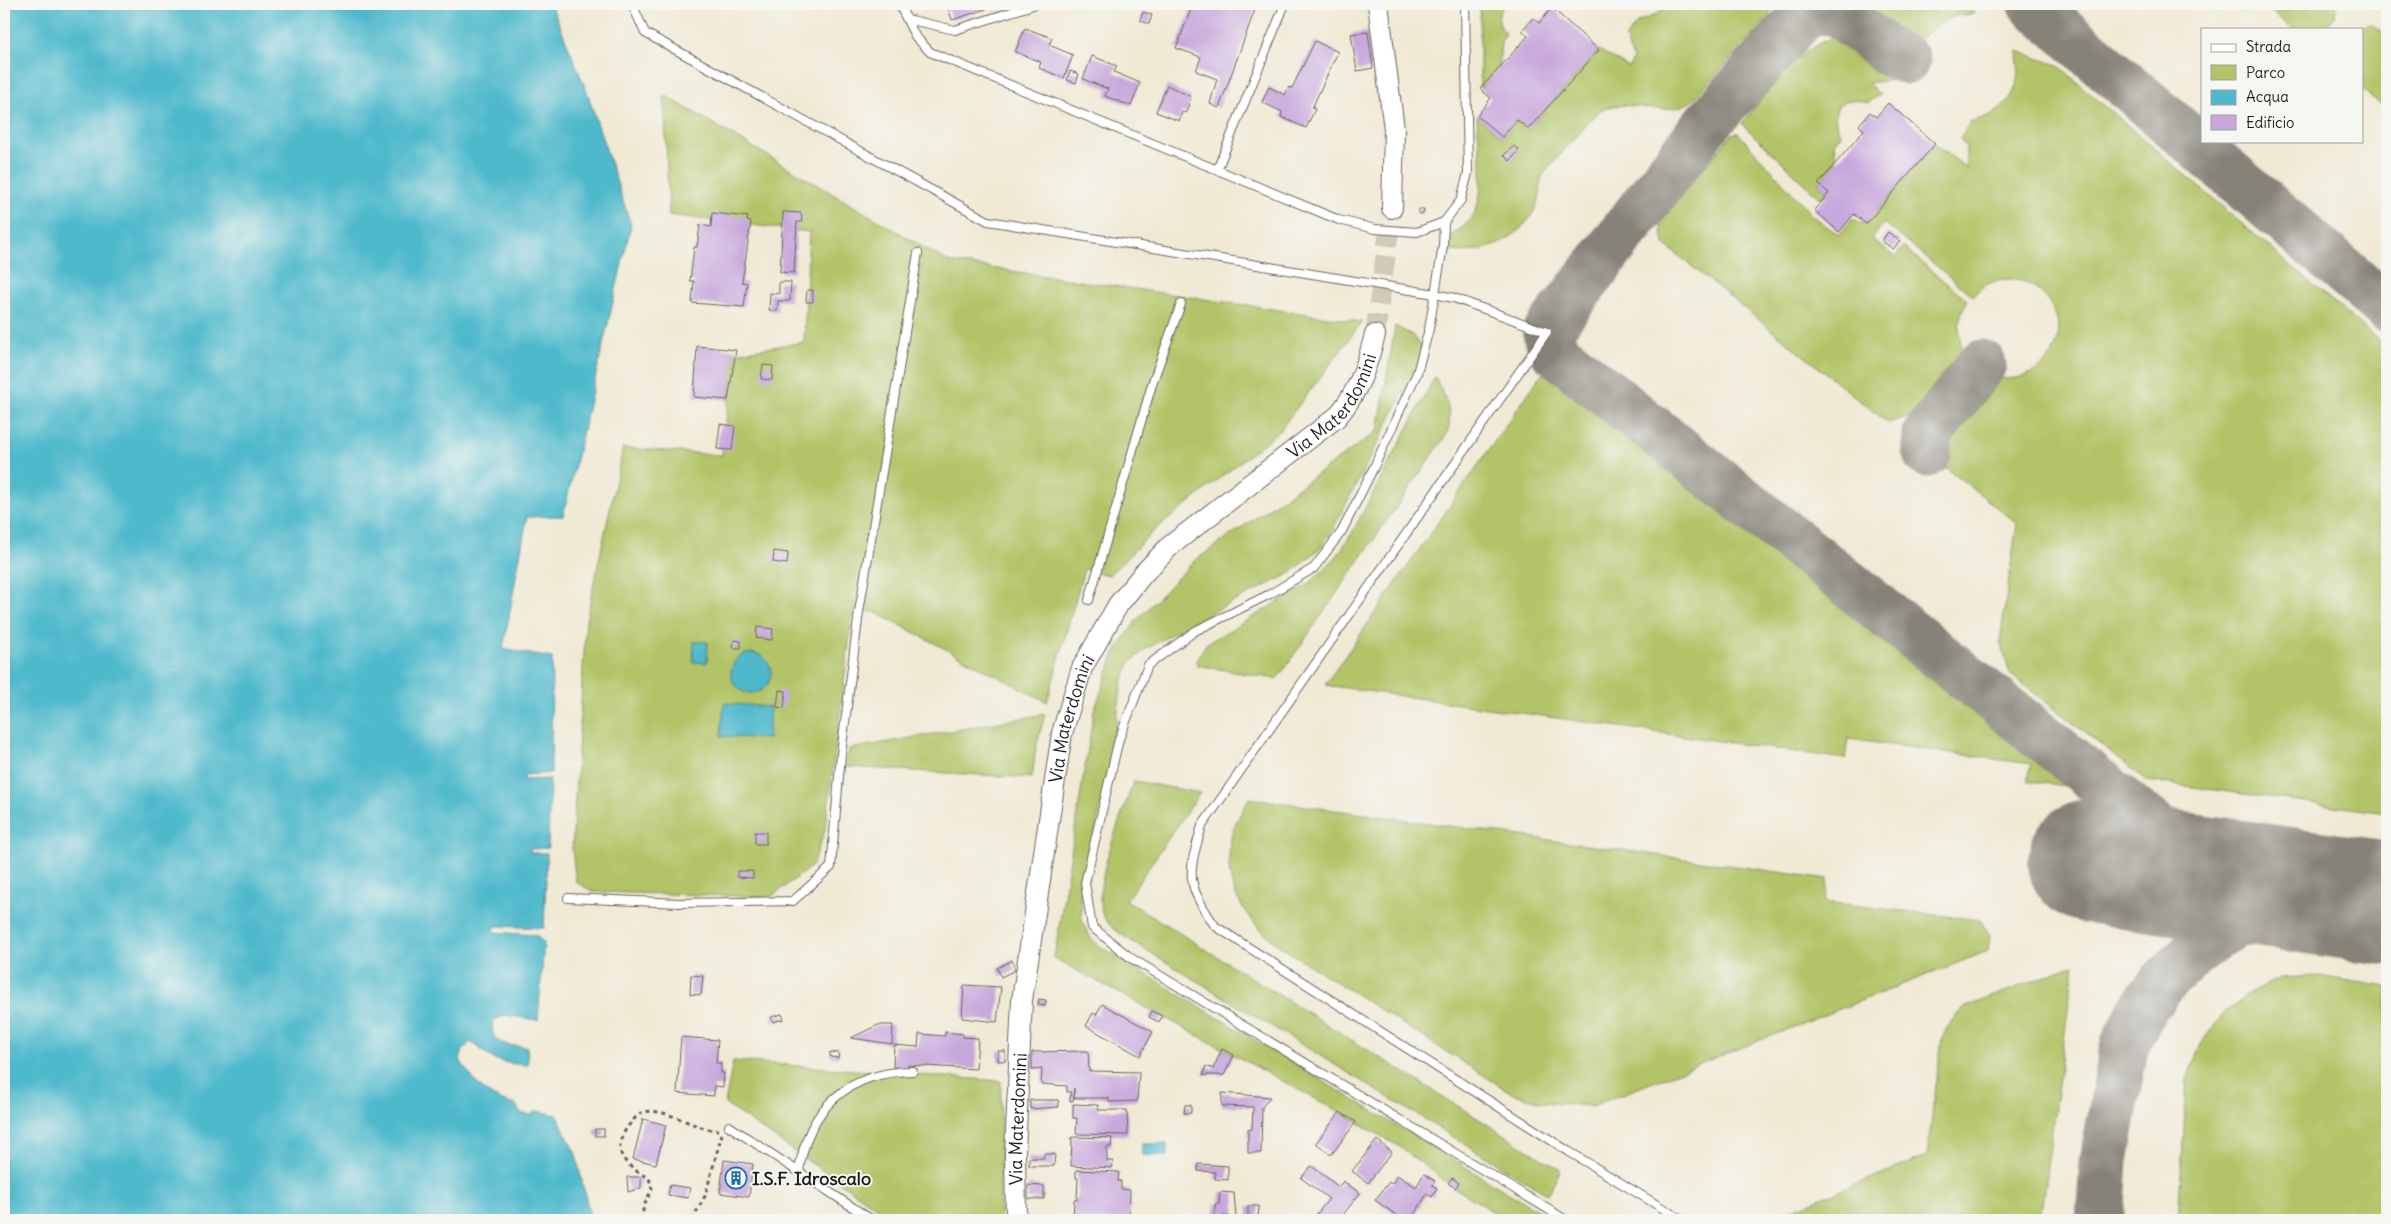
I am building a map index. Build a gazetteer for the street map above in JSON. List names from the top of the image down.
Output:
{
  "streets": {
    "street": ["Via Materdomini"]
  },
  "places": {
    "building": ["I.S.F. Idroscalo"]
  },
  "legend": [
    "Strada",
    "Parco",
    "Acqua",
    "Edificio"
  ]
}
